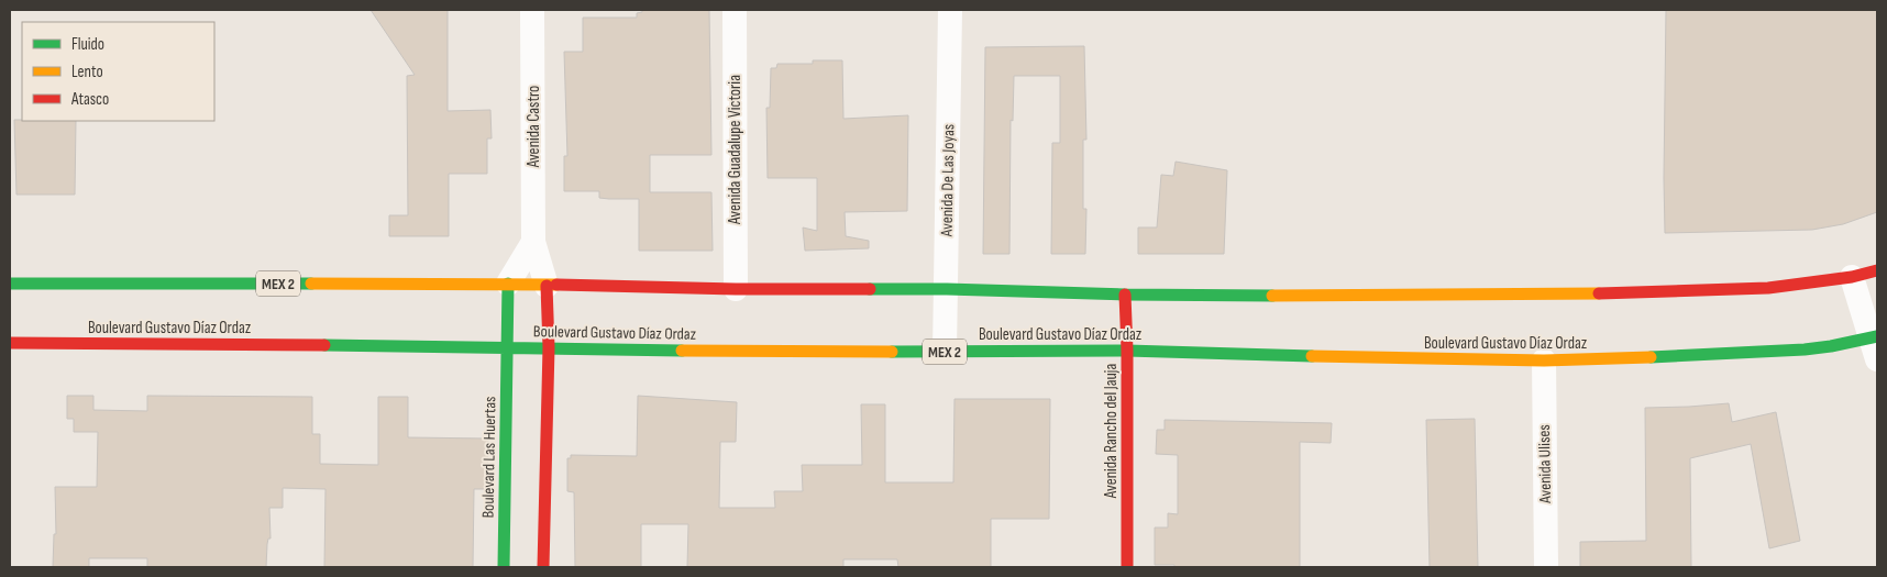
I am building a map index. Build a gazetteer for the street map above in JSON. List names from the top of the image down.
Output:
{
  "streets": {
    "main road": [
      "MEX 2",
      "Boulevard Gustavo Díaz Ordaz",
      "Avenida Rancho del Jauja",
      "Boulevard Las Huertas"
    ],
    "street": [
      "Avenida Castro",
      "Avenida Guadalupe Victoria",
      "Avenida De Las Joyas",
      "Avenida Ulises"
    ]
  },
  "crossings": [
    ["Avenida Castro", "MEX 2"],
    ["Avenida Guadalupe Victoria", "MEX 2"],
    ["Avenida De Las Joyas", "MEX 2"],
    ["Avenida De Las Joyas", "Boulevard Gustavo Díaz Ordaz"],
    ["MEX 2", "Avenida Rancho del Jauja"],
    ["MEX 2", "Boulevard Las Huertas"],
    ["Boulevard Gustavo Díaz Ordaz", "Avenida Rancho del Jauja"],
    ["Boulevard Gustavo Díaz Ordaz", "Boulevard Las Huertas"],
    ["Boulevard Gustavo Díaz Ordaz", "Avenida Ulises"]
  ],
  "legend": ["Fluido", "Lento", "Atasco"]
}
